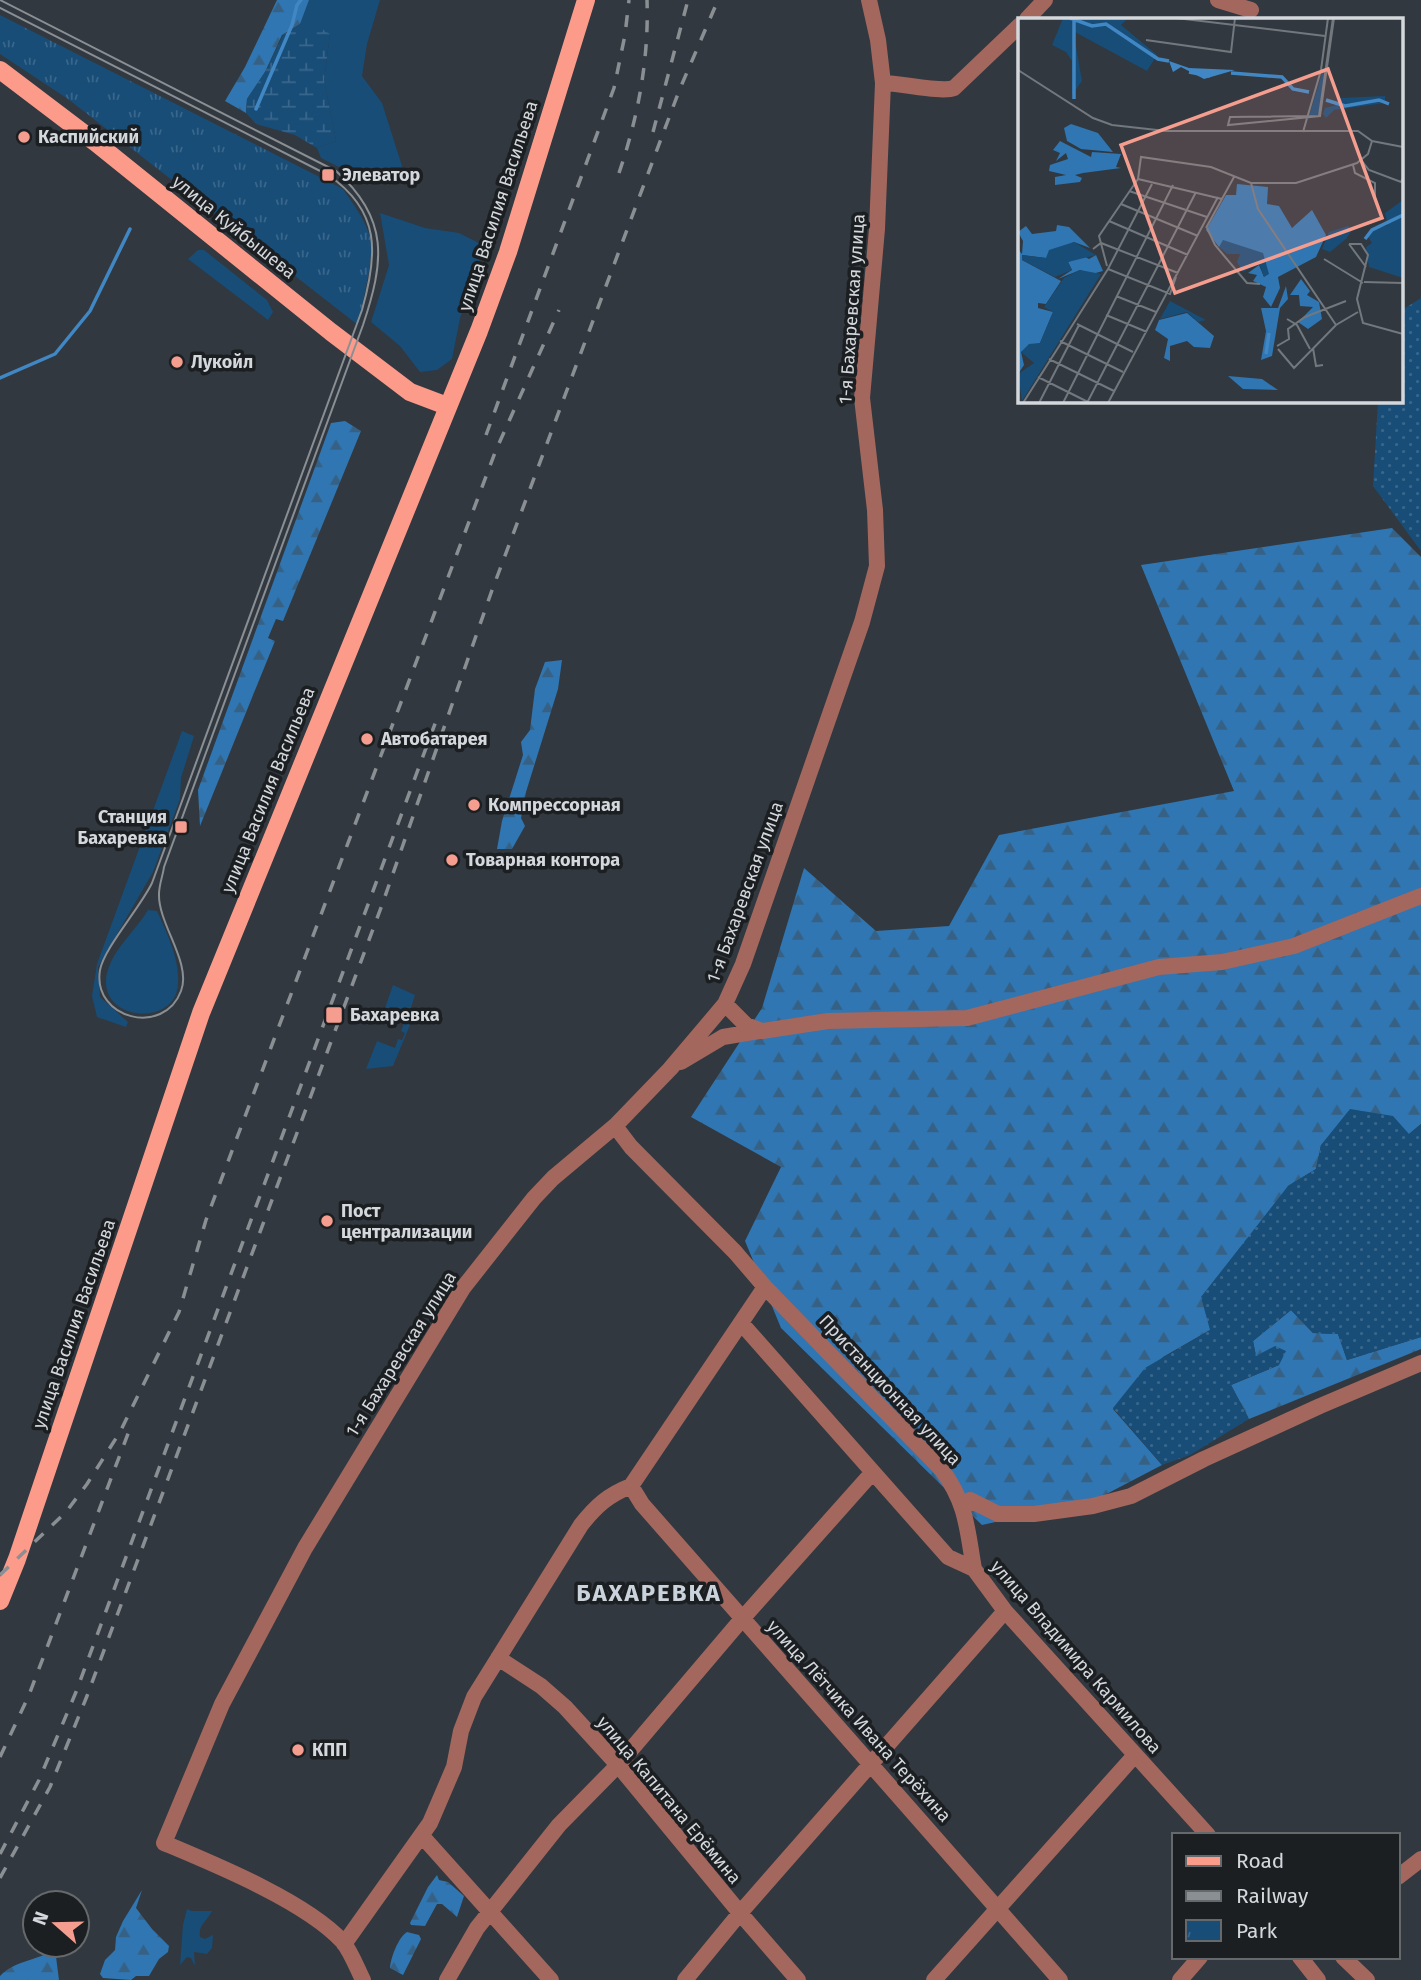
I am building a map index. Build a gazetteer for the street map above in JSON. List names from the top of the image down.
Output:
{
  "streets": {
    "main road": ["улица Василия Васильева", "улица Куйбышева"],
    "street": [
      "1-я Бахаревская улица",
      "Пристанционная улица",
      "улица Владимира Кармилова",
      "улица Лётчика Ивана Терёхина",
      "улица Капитана Ерёмина"
    ]
  },
  "crossings": [
    ["улица Василия Васильева", "улица Куйбышева"],
    ["1-я Бахаревская улица", "Пристанционная улица"],
    ["Пристанционная улица", "улица Владимира Кармилова"]
  ],
  "districts": ["БАХАРЕВКА"],
  "places": {
    "other": [
      "Каспийский",
      "Лукойл",
      "Автобатарея",
      "Компрессорная",
      "Товарная контора",
      "Пост централизации",
      "КПП"
    ],
    "transit": ["Элеватор", "Станция Бахаревка", "Бахаревка"]
  },
  "legend": ["Road", "Railway", "Park"],
  "north": "left"
}
